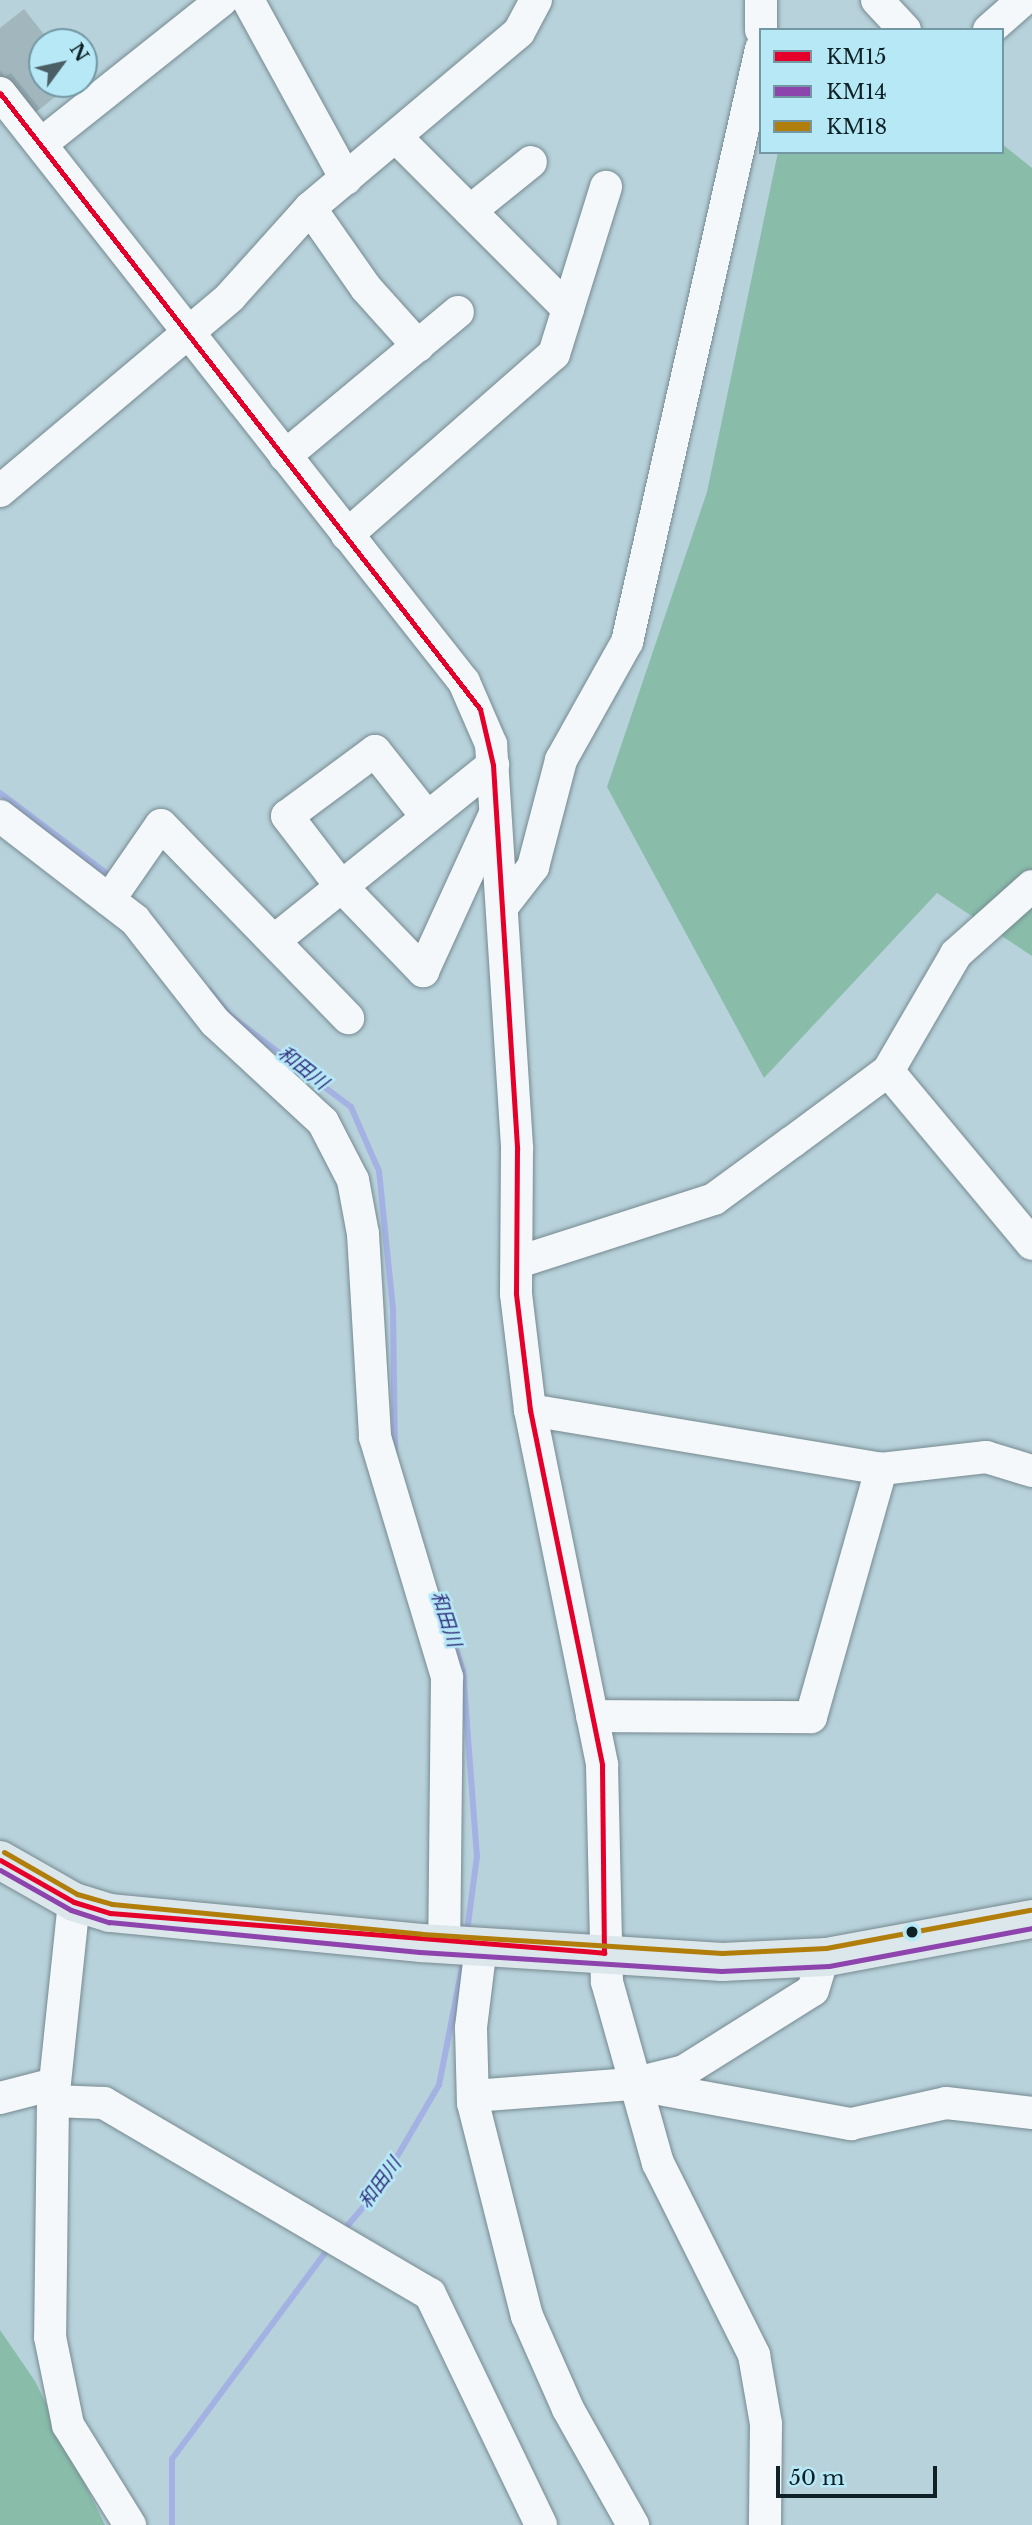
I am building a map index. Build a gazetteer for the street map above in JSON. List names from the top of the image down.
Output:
{
  "water": ["和田川"],
  "lines": ["transit line KM15", "transit line KM18", "transit line KM14"],
  "legend": ["KM15", "KM14", "KM18"],
  "scale_bar": "50 m",
  "north": "top right"
}
